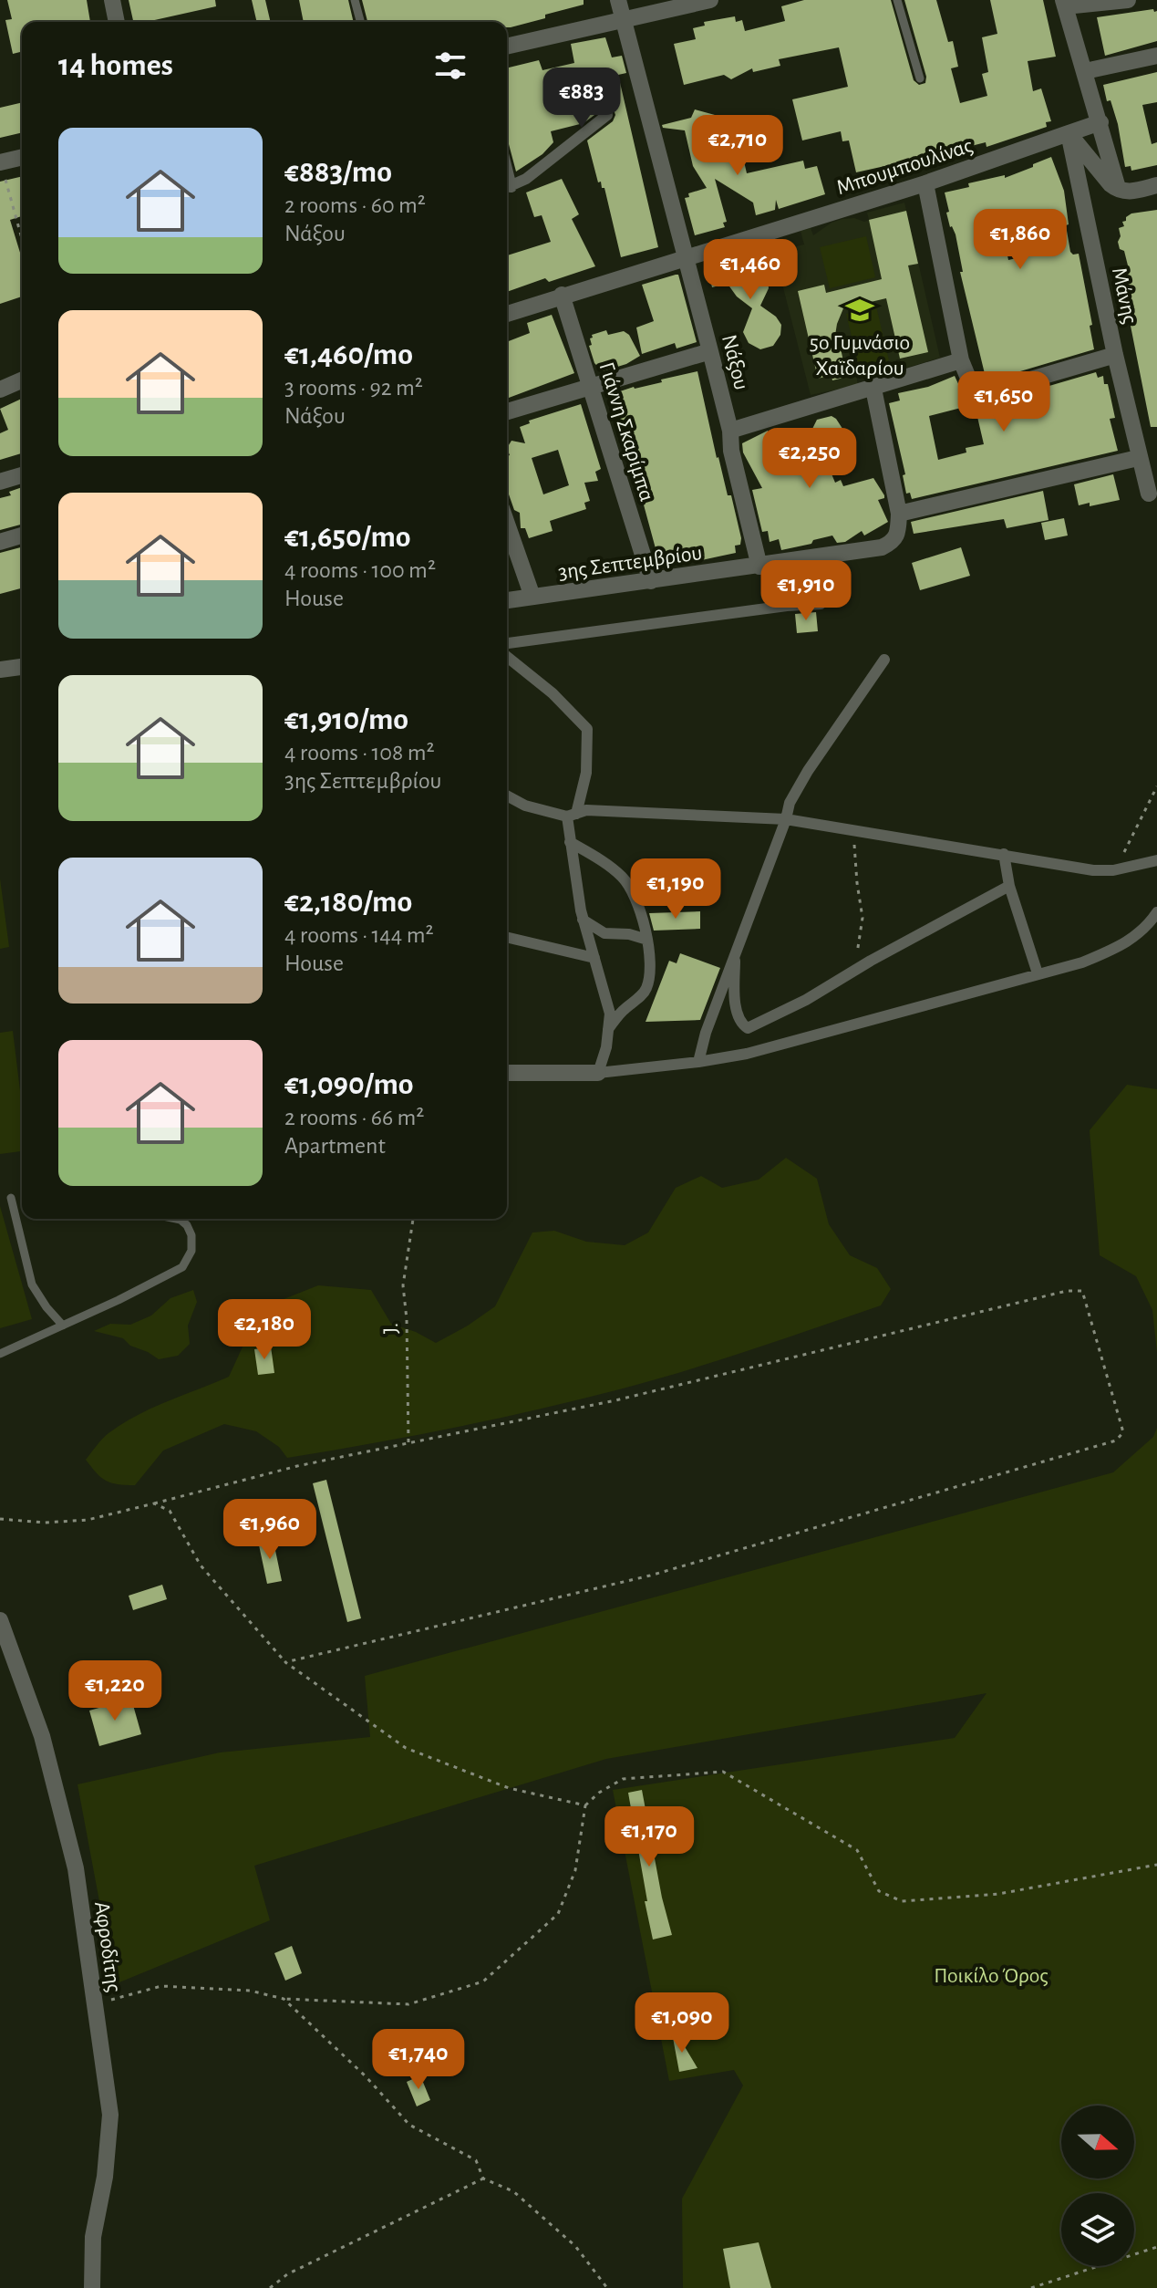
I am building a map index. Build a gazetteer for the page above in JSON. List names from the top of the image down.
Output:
{
  "streets": {
    "street": [
      "Μπουμπουλίνας",
      "Μάνης",
      "Νάξου",
      "Γιάννη Σκαρίμπα",
      "3ης Σεπτεμβρίου",
      "Αφροδίτης"
    ],
    "path": ["J."]
  },
  "crossings": [
    ["Μπουμπουλίνας", "Μάνης"],
    ["Μπουμπουλίνας", "Νάξου"],
    ["Μπουμπουλίνας", "Γιάννη Σκαρίμπα"],
    ["Νάξου", "3ης Σεπτεμβρίου"],
    ["Γιάννη Σκαρίμπα", "3ης Σεπτεμβρίου"]
  ],
  "parks": ["Ποικίλο Όρος"],
  "places": {
    "school or university": ["5ο Γυμνάσιο Χαϊδαρίου"]
  },
  "north": "right",
  "page": {
    "heading": "14 homes",
    "price": [
      "€883",
      "€2,710",
      "€1,860",
      "€1,460",
      "€1,650",
      "€2,250",
      "€1,910",
      "€1,190",
      "€2,180",
      "€1,960",
      "€1,220",
      "€1,170",
      "€1,090",
      "€1,740"
    ],
    "list": [
      {
        "name": "€883/mo",
        "note": "2 rooms · 60 m² · Νάξου"
      },
      {
        "name": "€1,460/mo",
        "note": "3 rooms · 92 m² · Νάξου"
      },
      {
        "name": "€1,650/mo",
        "note": "4 rooms · 100 m² · House"
      },
      {
        "name": "€1,910/mo",
        "note": "4 rooms · 108 m² · 3ης Σεπτεμβρίου"
      },
      {
        "name": "€2,180/mo",
        "note": "4 rooms · 144 m² · House"
      },
      {
        "name": "€1,090/mo",
        "note": "2 rooms · 66 m² · Apartment"
      }
    ]
  }
}
